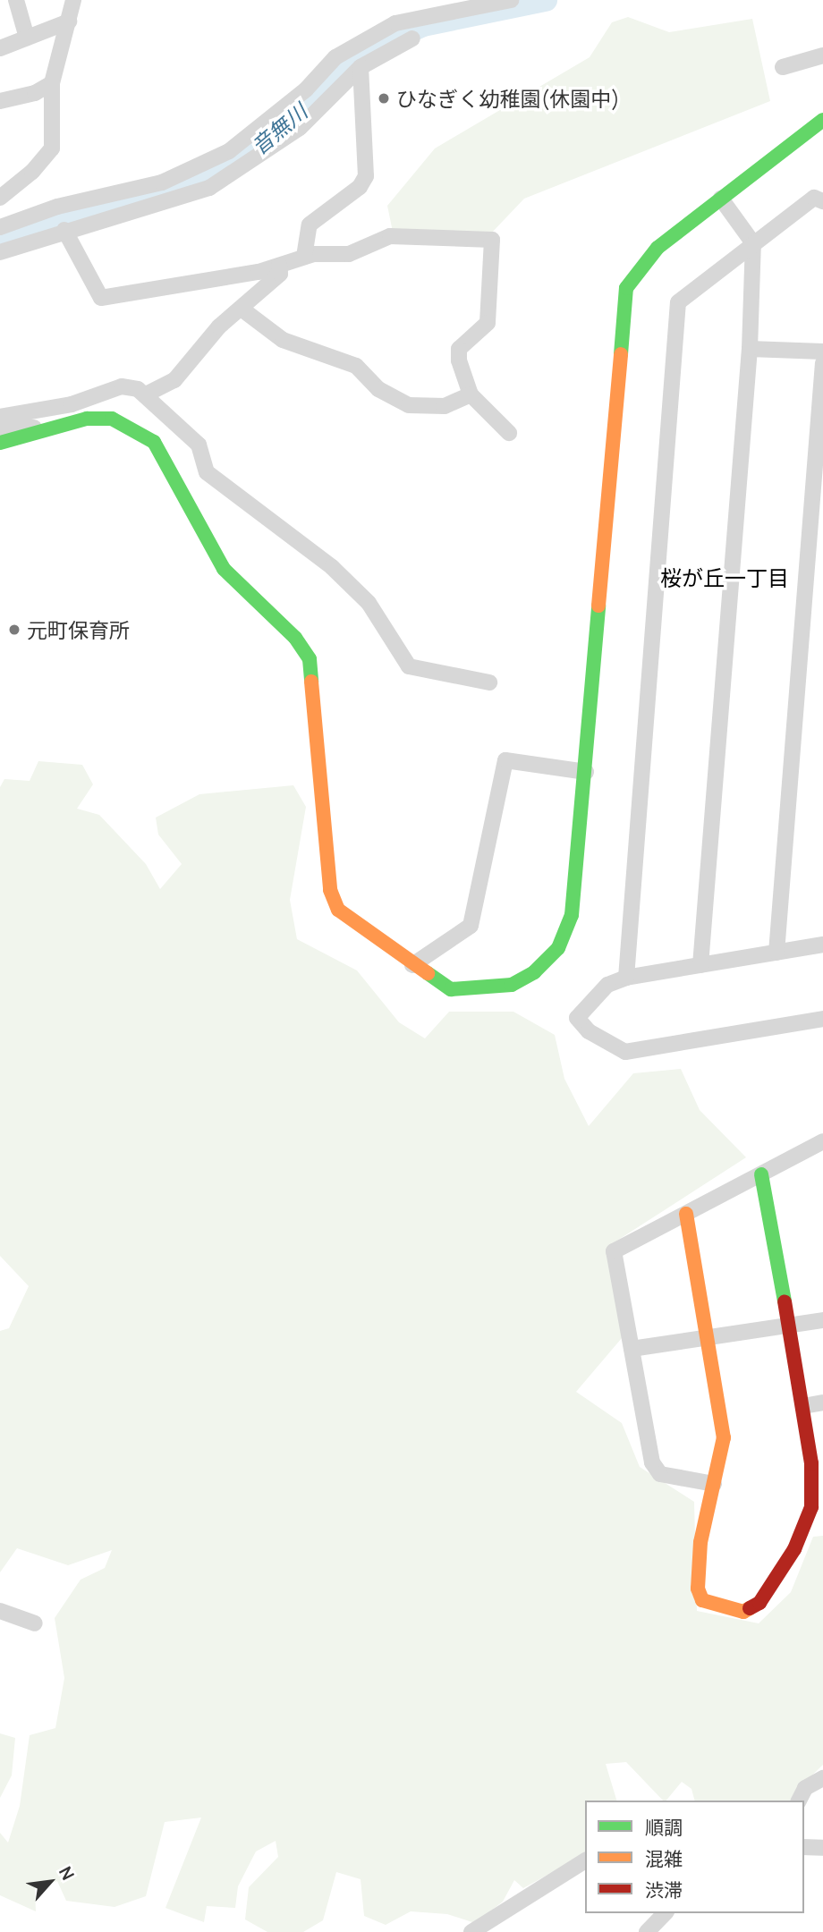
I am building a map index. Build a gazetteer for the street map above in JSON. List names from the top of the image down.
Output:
{
  "districts": ["桜が丘一丁目"],
  "water": ["音無川"],
  "places": ["ひなぎく幼稚園(休園中)", "元町保育所"],
  "legend": ["順調", "混雑", "渋滞"],
  "north": "top right"
}
